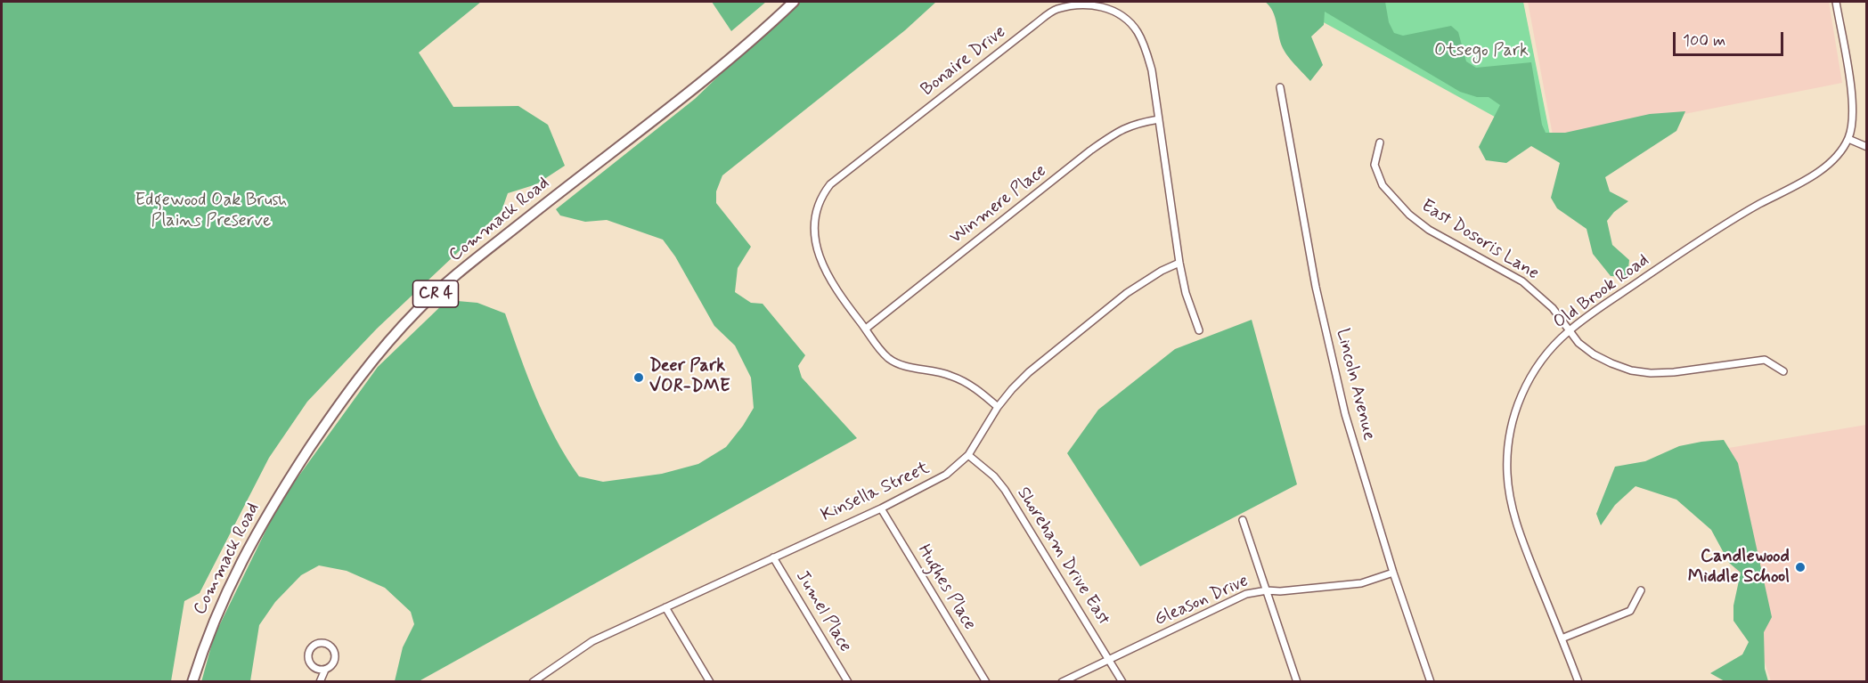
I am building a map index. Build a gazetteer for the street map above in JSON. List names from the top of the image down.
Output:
{
  "streets": {
    "main road": ["Commack Road", "CR 4"],
    "street": [
      "Bonaire Drive",
      "Winmere Place",
      "East Dosoris Lane",
      "Old Brook Road",
      "Lincoln Avenue",
      "Kinsella Street",
      "Shoreham Drive East",
      "Hughes Place",
      "Gleason Drive",
      "Jumel Place"
    ]
  },
  "crossings": [
    ["Bonaire Drive", "Winmere Place"],
    ["Bonaire Drive", "Kinsella Street"],
    ["East Dosoris Lane", "Old Brook Road"],
    ["Lincoln Avenue", "Gleason Drive"],
    ["Kinsella Street", "Shoreham Drive East"],
    ["Kinsella Street", "Hughes Place"],
    ["Kinsella Street", "Jumel Place"],
    ["Shoreham Drive East", "Gleason Drive"]
  ],
  "parks": ["Otsego Park", "Edgewood Oak Brush Plains Preserve"],
  "places": ["Deer Park VOR-DME", "Candlewood Middle School"],
  "scale_bar": "100 m"
}
